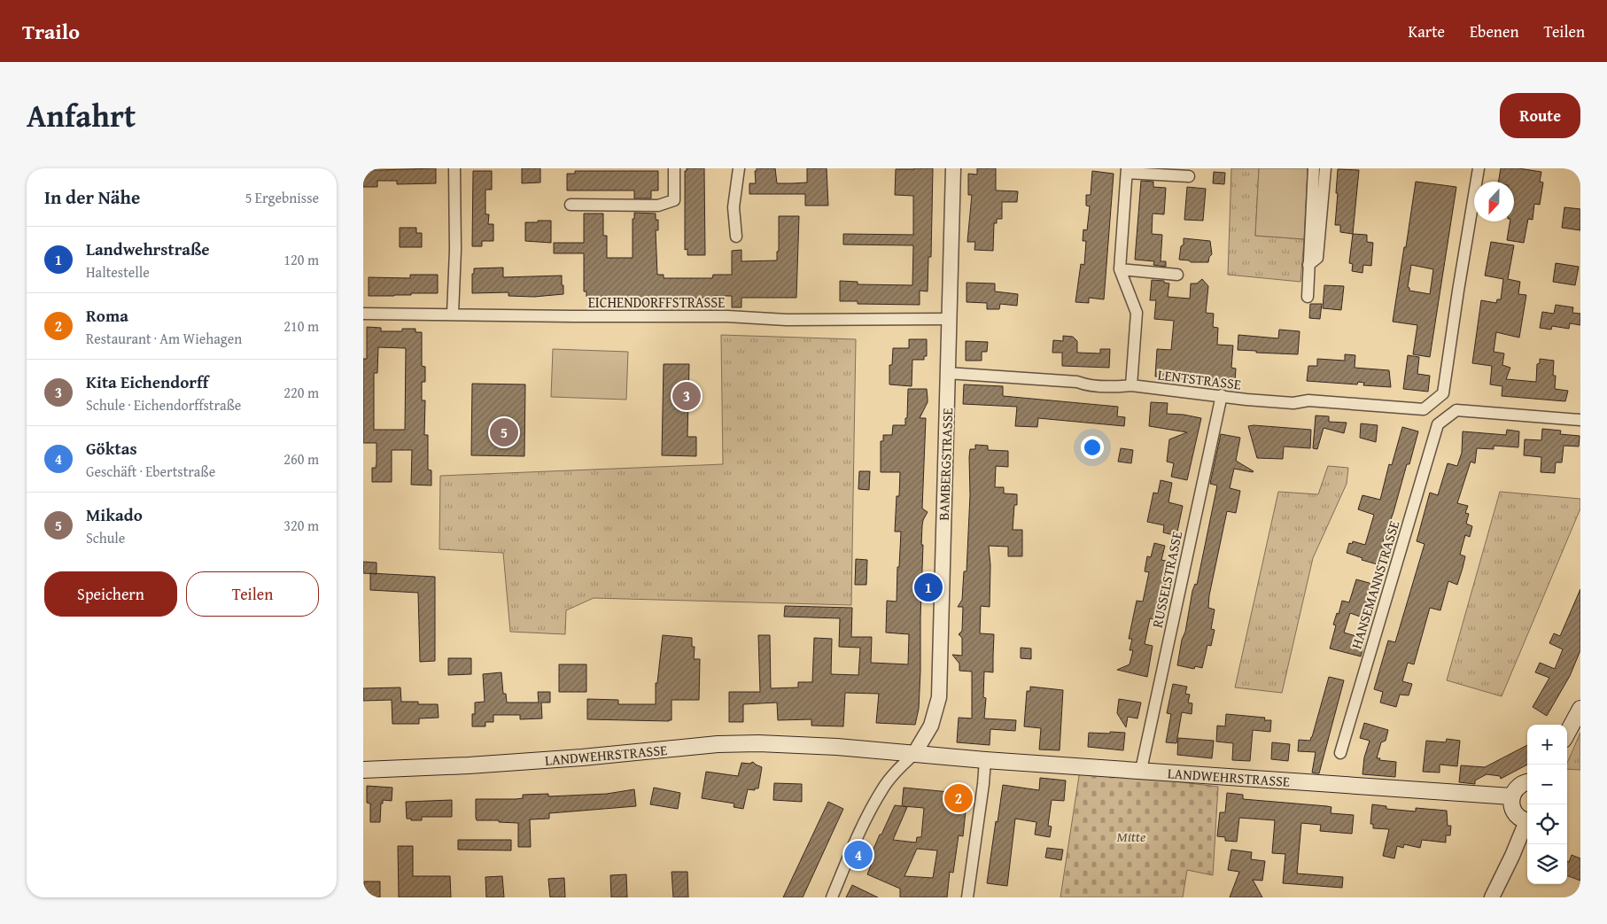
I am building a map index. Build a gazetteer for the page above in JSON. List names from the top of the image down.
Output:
{
  "streets": {
    "main road": ["LANDWEHRSTRASSE"],
    "street": [
      "EICHENDORFFSTRASSE",
      "LENTSTRASSE",
      "BAMBERGSTRASSE",
      "RUSSELSTRASSE",
      "HANSEMANNSTRASSE"
    ]
  },
  "crossings": [
    ["EICHENDORFFSTRASSE", "BAMBERGSTRASSE"],
    ["LENTSTRASSE", "BAMBERGSTRASSE"],
    ["LENTSTRASSE", "RUSSELSTRASSE"],
    ["BAMBERGSTRASSE", "LANDWEHRSTRASSE"],
    ["RUSSELSTRASSE", "LANDWEHRSTRASSE"]
  ],
  "parks": ["Mitte"],
  "north": "bottom",
  "page": {
    "header": "Trailo",
    "nav": ["Karte", "Ebenen", "Teilen"],
    "title": "Anfahrt",
    "buttons": [
      "Route",
      ["Speichern", "Teilen"]
    ],
    "heading": ["In der Nähe", "5 Ergebnisse"],
    "list": [
      {
        "mark": "1",
        "name": "Landwehrstraße",
        "note": "Haltestelle",
        "value": "120 m"
      },
      {
        "mark": "2",
        "name": "Roma",
        "note": "Restaurant · Am Wiehagen",
        "value": "210 m"
      },
      {
        "mark": "3",
        "name": "Kita Eichendorff",
        "note": "Schule · Eichendorffstraße",
        "value": "220 m"
      },
      {
        "mark": "4",
        "name": "Göktas",
        "note": "Geschäft · Ebertstraße",
        "value": "260 m"
      },
      {
        "mark": "5",
        "name": "Mikado",
        "note": "Schule",
        "value": "320 m"
      }
    ],
    "pins": [
      "3",
      "5",
      "1",
      "2",
      "4"
    ],
    "map_buttons": ["+", "−"]
  }
}
